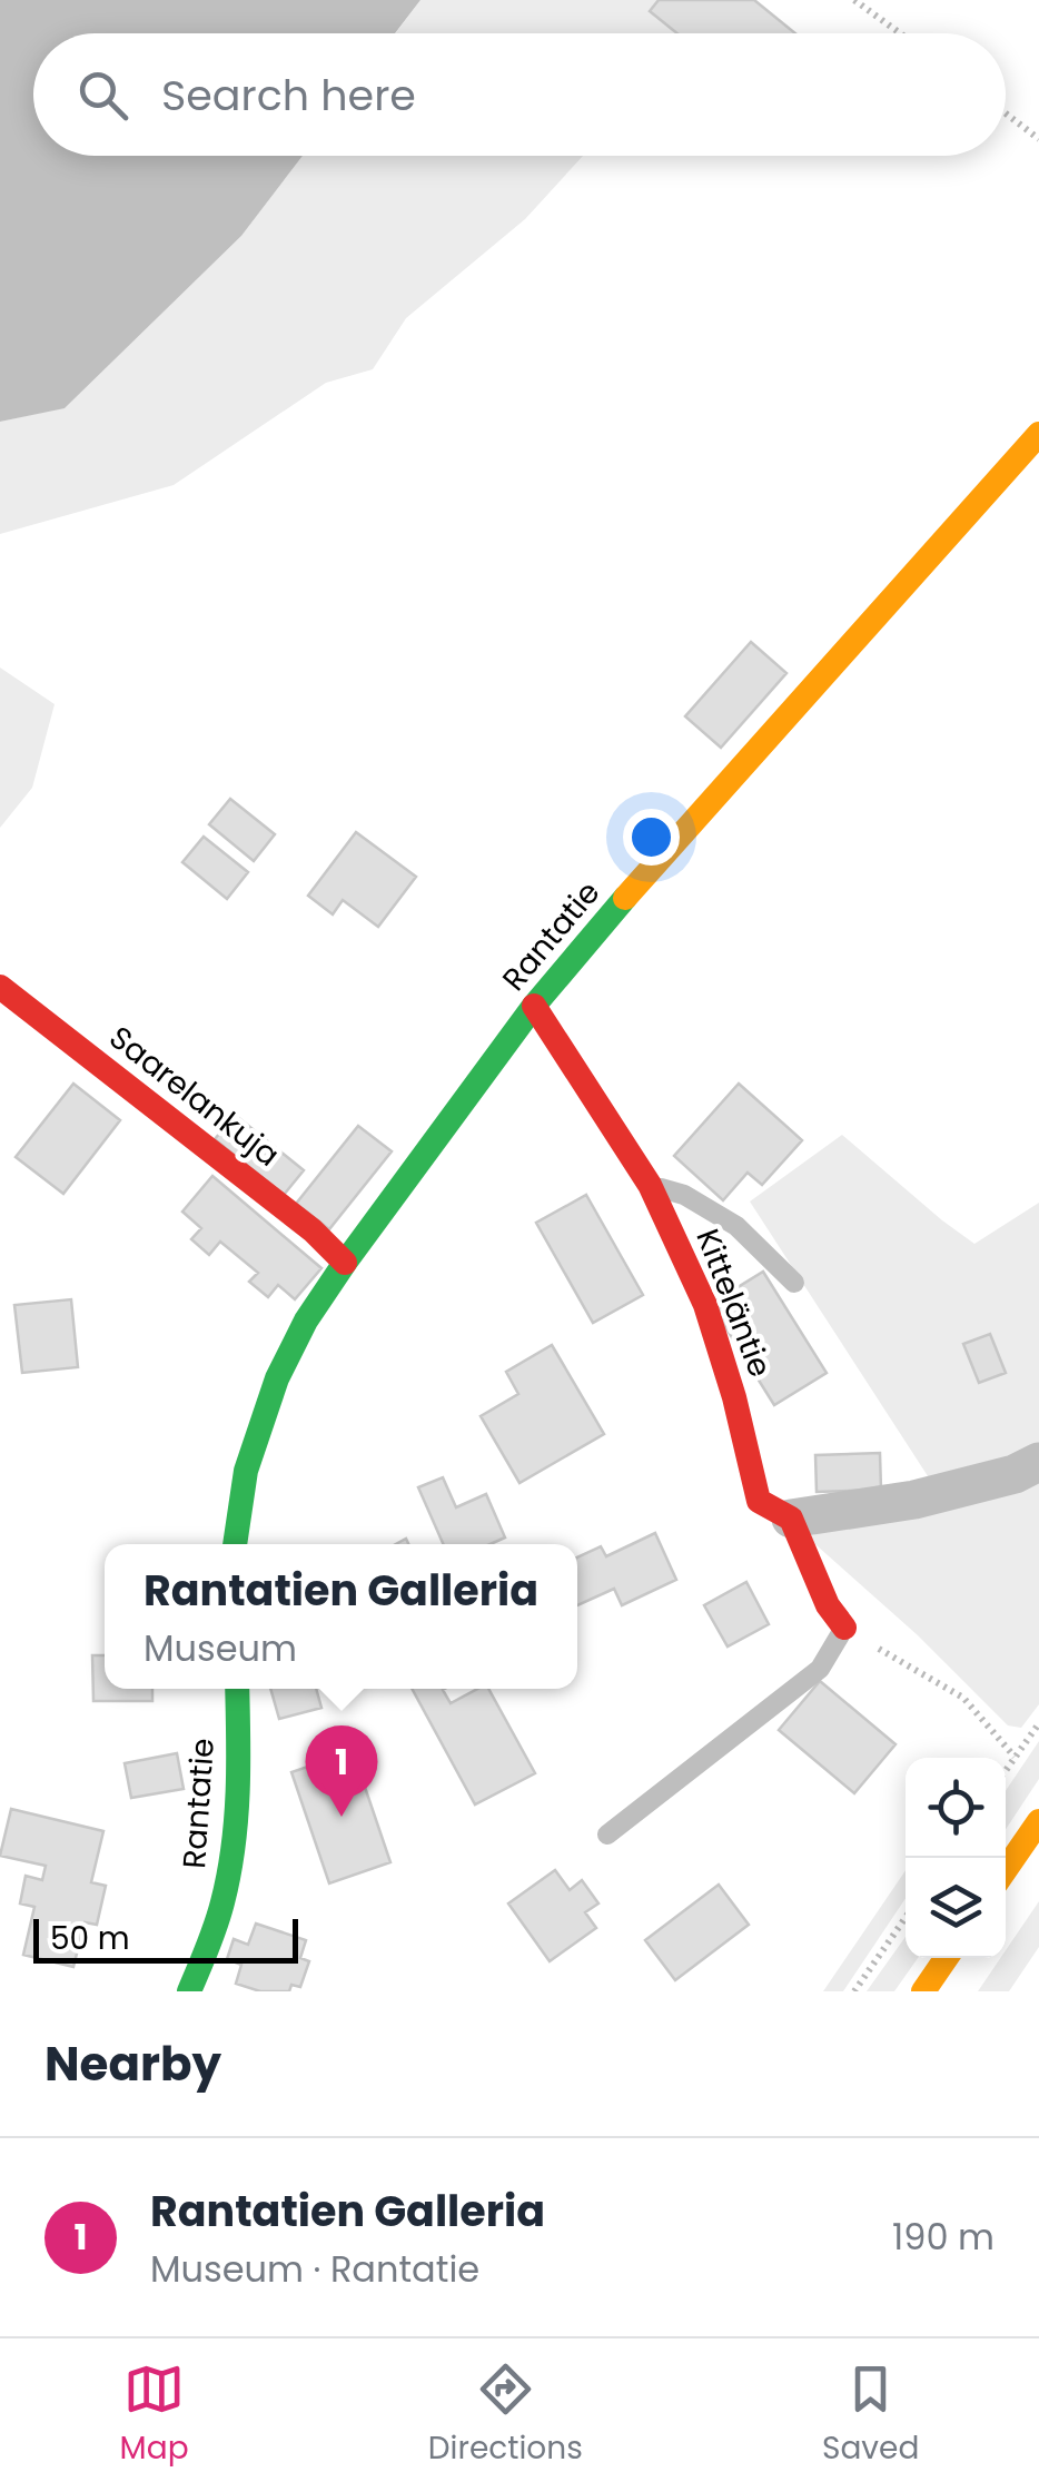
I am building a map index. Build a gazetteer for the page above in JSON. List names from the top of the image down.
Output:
{
  "streets": {
    "street": ["Rantatie", "Saarelankuja", "Kitteläntie"]
  },
  "crossings": [
    ["Rantatie", "Saarelankuja"],
    ["Rantatie", "Kitteläntie"]
  ],
  "scale_bar": "50 m",
  "page": {
    "search": "Search here",
    "popup": ["Rantatien Galleria", "Museum"],
    "pins": "1",
    "scale": "50 m",
    "heading": "Nearby",
    "list": [
      {
        "mark": "1",
        "name": "Rantatien Galleria",
        "note": "Museum · Rantatie",
        "value": "190 m"
      }
    ],
    "nav": ["Map", "Directions", "Saved"]
  }
}
